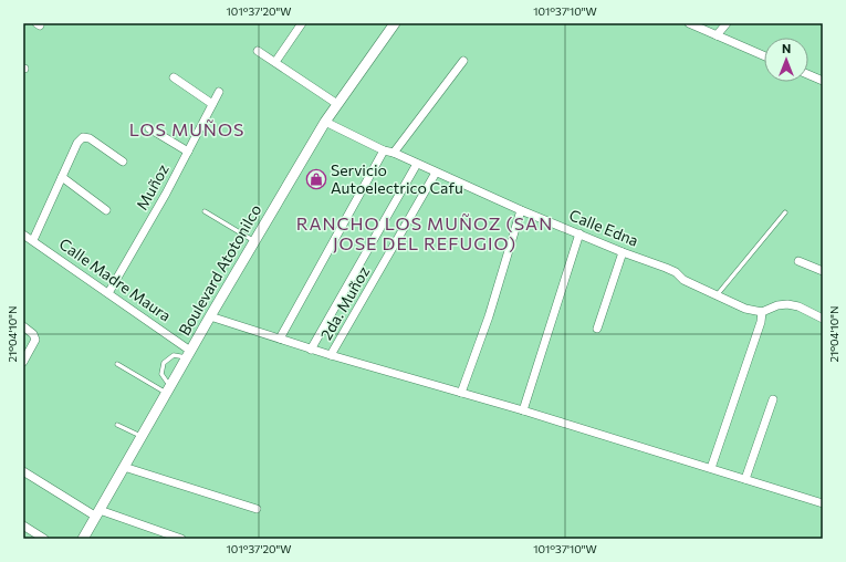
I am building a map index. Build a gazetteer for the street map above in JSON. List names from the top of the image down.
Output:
{
  "streets": {
    "street": [
      "Muñoz",
      "Calle Edna",
      "Boulevard Atotonilco",
      "Calle Madre Maura",
      "2da. Muñoz"
    ]
  },
  "crossings": [
    ["Muñoz", "Calle Madre Maura"],
    ["Calle Edna", "Boulevard Atotonilco"],
    ["Calle Edna", "2da. Muñoz"],
    ["Boulevard Atotonilco", "Calle Madre Maura"]
  ],
  "districts": ["LOS MUÑOS", "RANCHO LOS MUÑOZ (SAN JOSE DEL REFUGIO)"],
  "places": {
    "shop": ["Servicio Autoelectrico Cafu"]
  },
  "north": "top",
  "coordinates": ["101°37'20\"W", "101°37'10\"W", "21°04'10\"N"]
}
